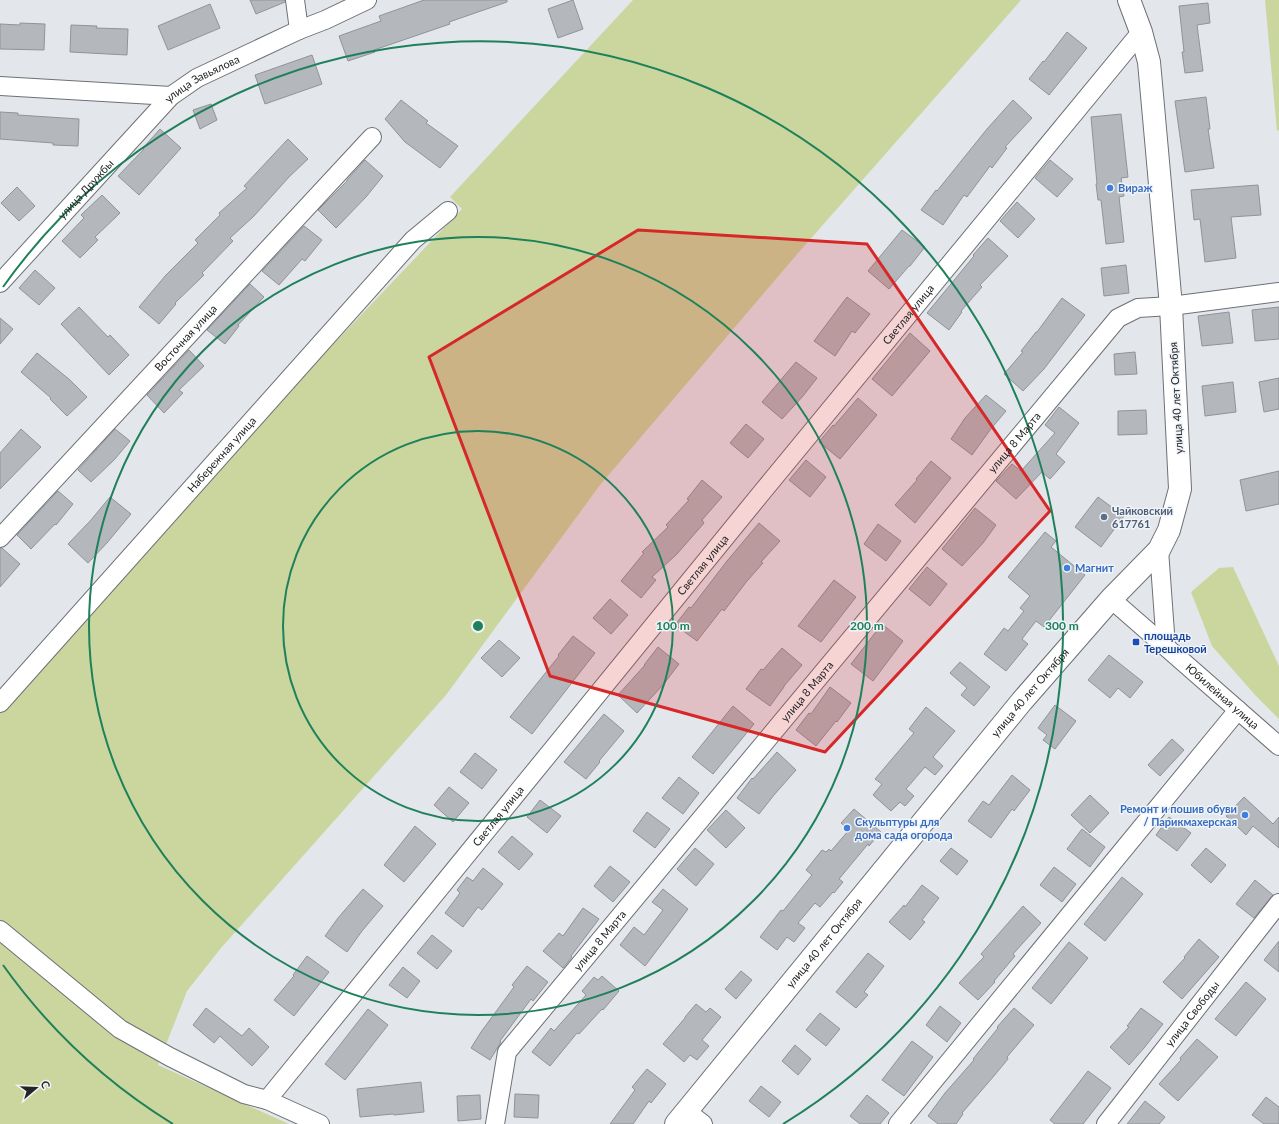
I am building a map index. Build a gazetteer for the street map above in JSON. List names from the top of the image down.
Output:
{
  "streets": {
    "main road": ["улица 40 лет Октября"],
    "street": [
      "улица Завьялова",
      "улица Дружбы",
      "Светлая улица",
      "Восточная улица",
      "улица 8 Марта",
      "Набережная улица",
      "Юбилейная улица",
      "улица Свободы"
    ]
  },
  "crossings": [
    ["улица Завьялова", "улица Дружбы"],
    ["Светлая улица", "улица 40 лет Октября"],
    ["улица 40 лет Октября", "улица 8 Марта"],
    ["улица 40 лет Октября", "Юбилейная улица"]
  ],
  "places": {
    "other": [
      "Вираж",
      "Чайковский 617761",
      "Магнит",
      "Ремонт и пошив обуви / Парикмахерская",
      "Скульптуры для дома сада огорода"
    ],
    "transit": ["площадь Терешковой"]
  },
  "north": "right",
  "rings": ["100 m", "200 m", "300 m"]
}
